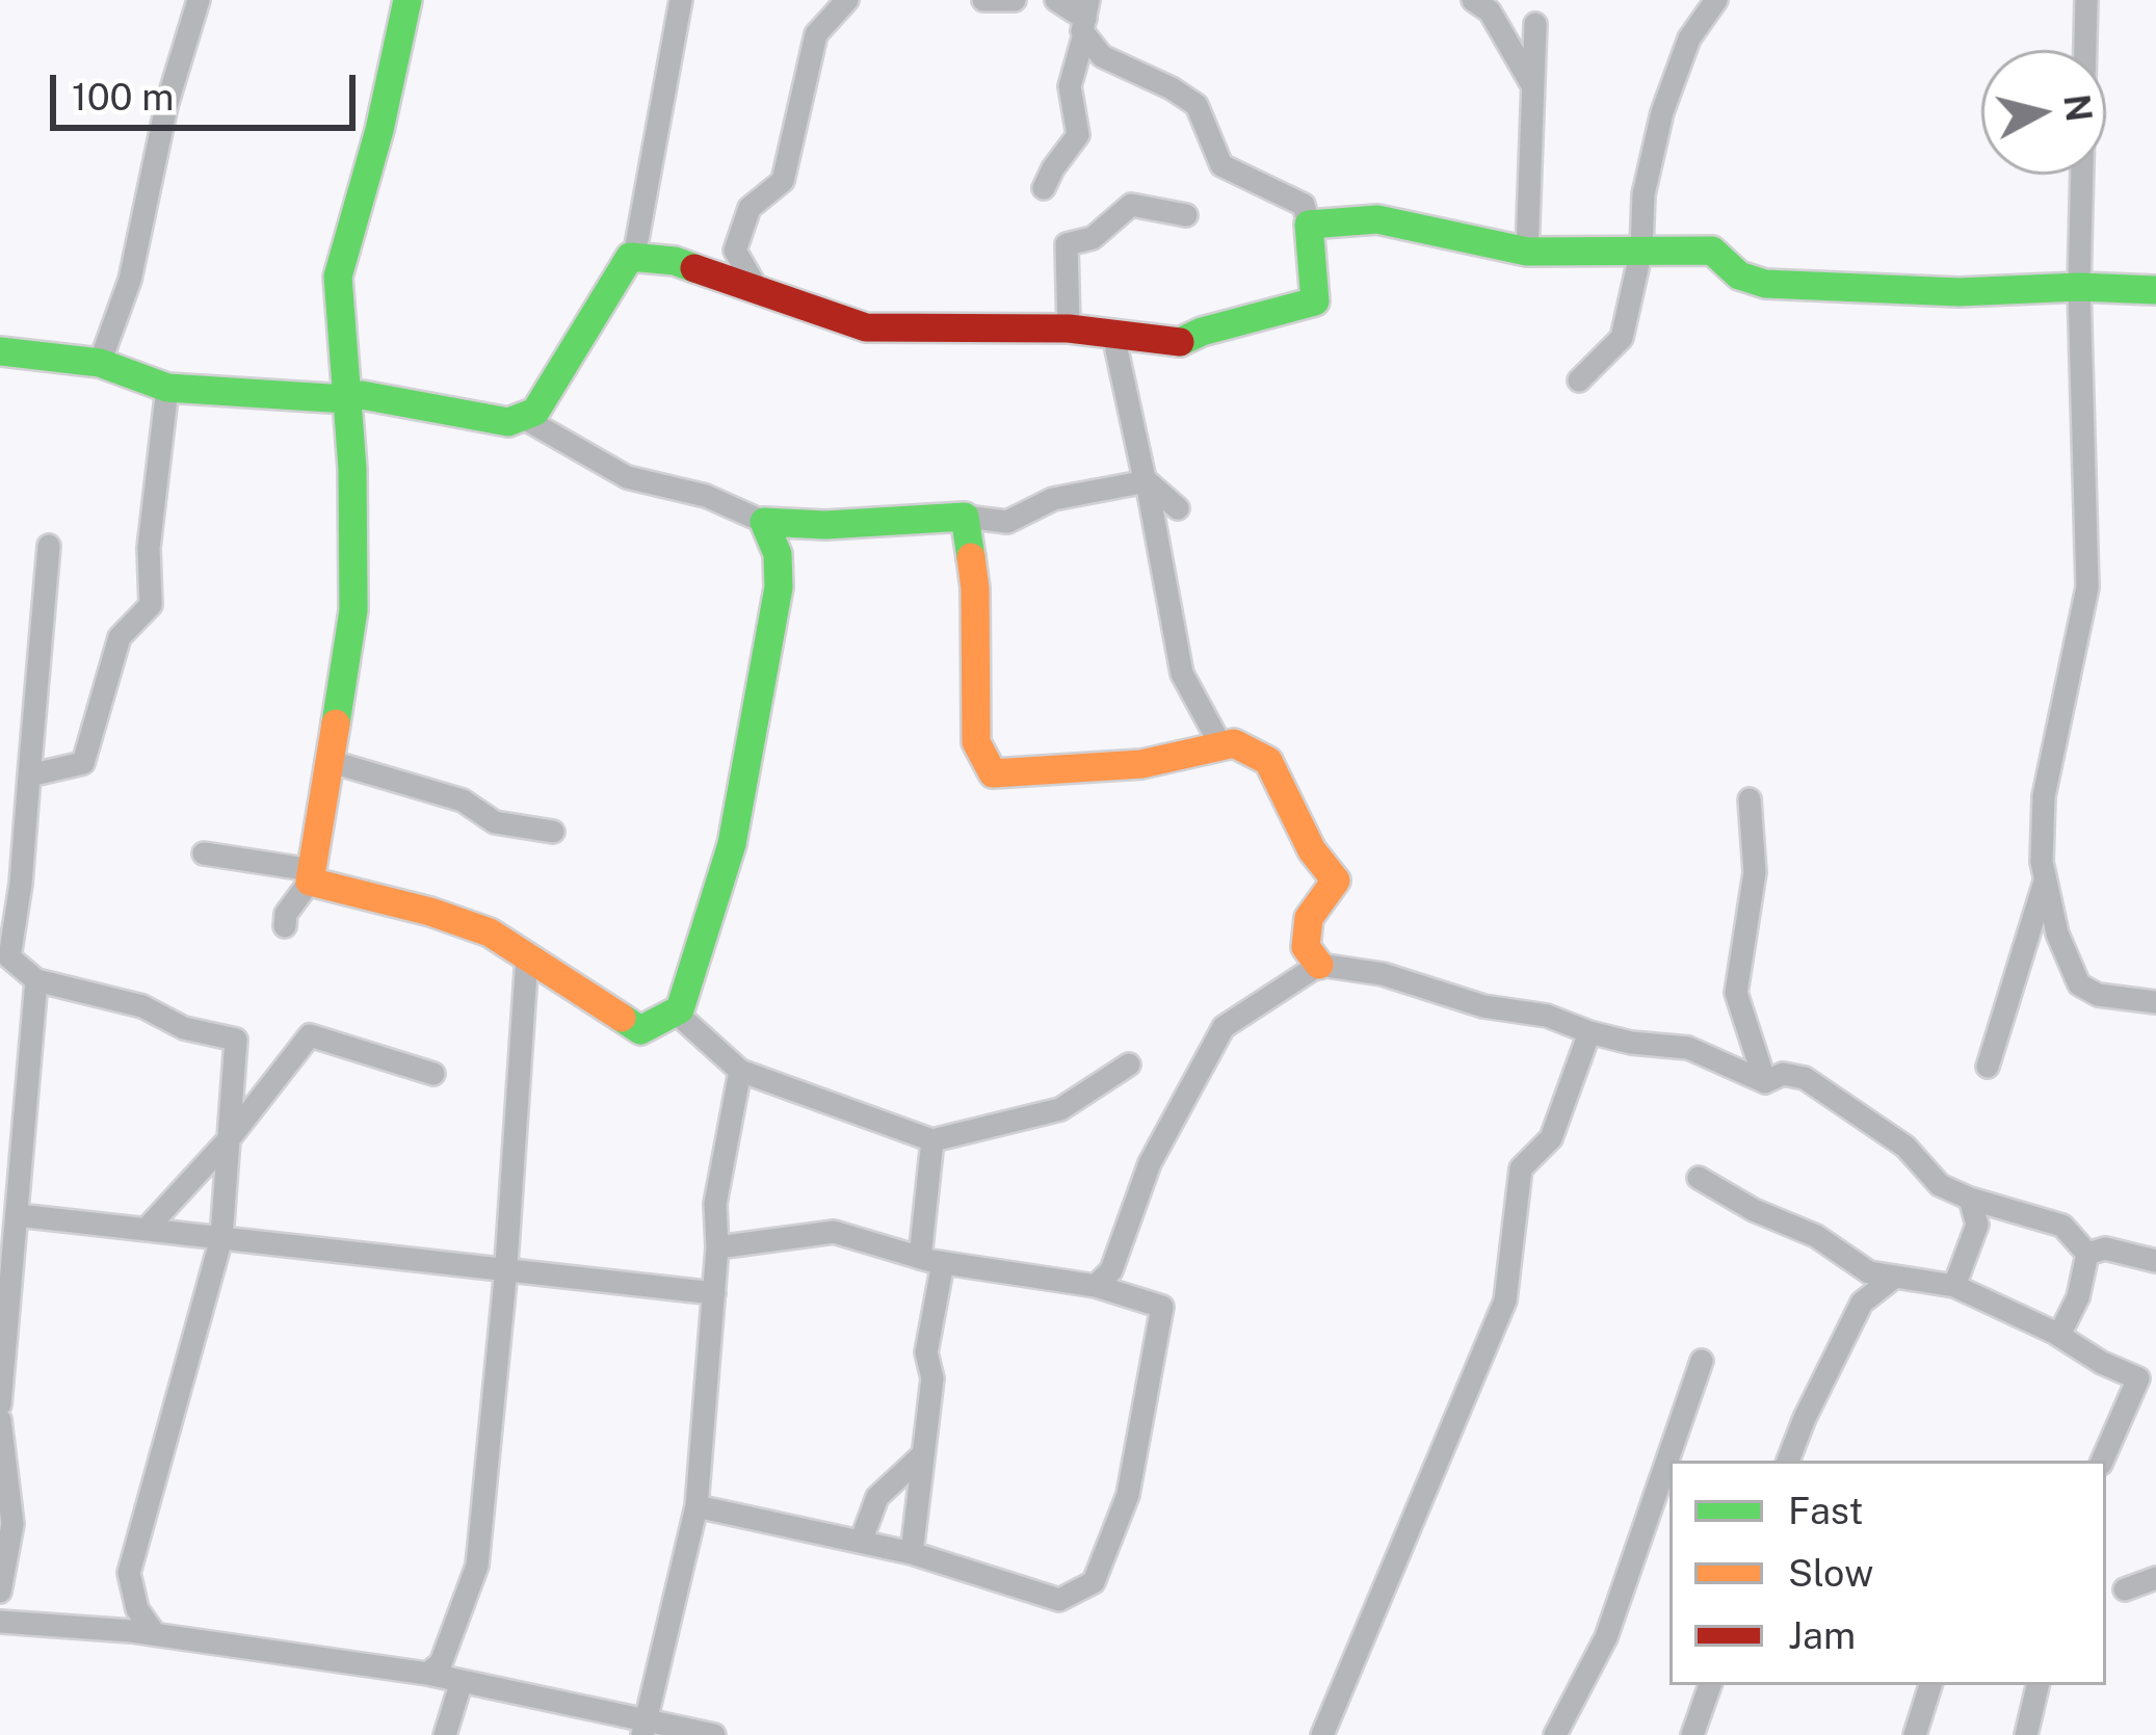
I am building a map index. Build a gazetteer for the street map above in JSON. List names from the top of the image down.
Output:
{
  "legend": ["Fast", "Slow", "Jam"],
  "scale_bar": "100 m",
  "north": "right"
}
